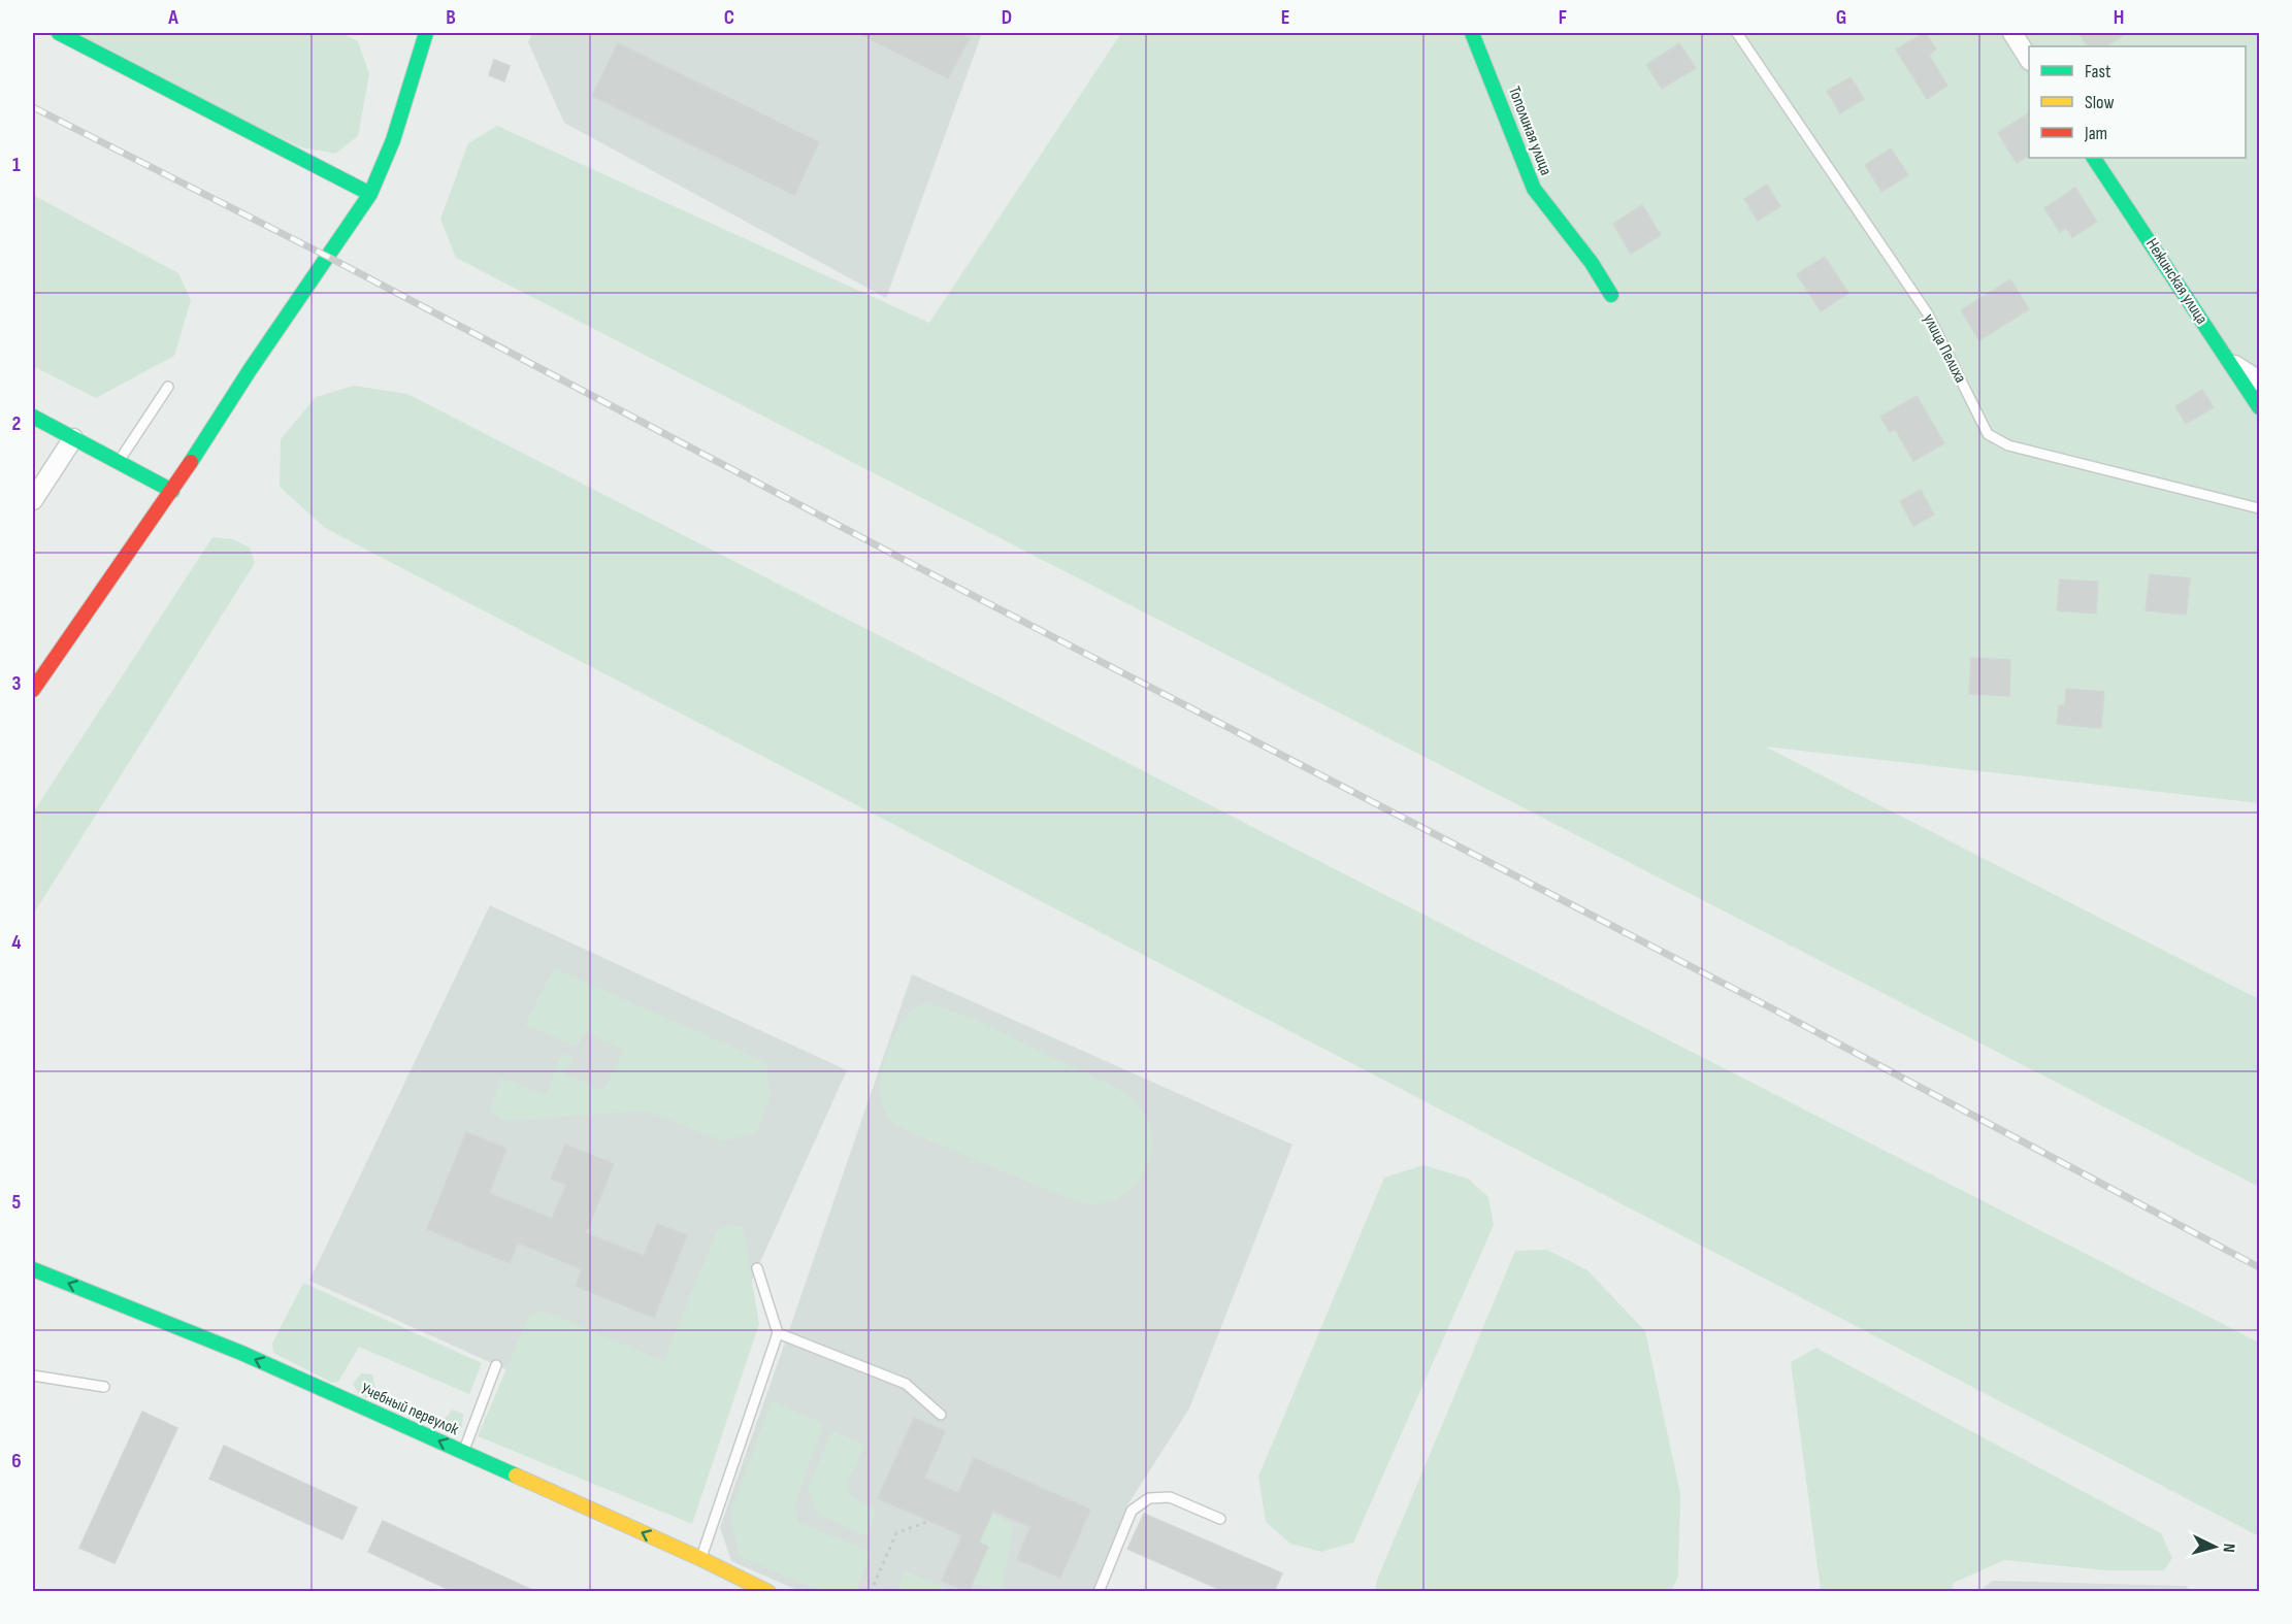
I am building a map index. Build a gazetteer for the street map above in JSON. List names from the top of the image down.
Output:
{
  "streets": {
    "street": ["Тополиная улица", "Нежинская улица", "Учебный переулок"],
    "lane": ["улица Пелиха"]
  },
  "one_way": ["Учебный переулок"],
  "legend": ["Fast", "Slow", "Jam"],
  "north": "right",
  "grid": {
    "columns": [
      "A",
      "B",
      "C",
      "D",
      "E",
      "F",
      "G",
      "H"
    ],
    "rows": [
      "1",
      "2",
      "3",
      "4",
      "5",
      "6"
    ]
  }
}
